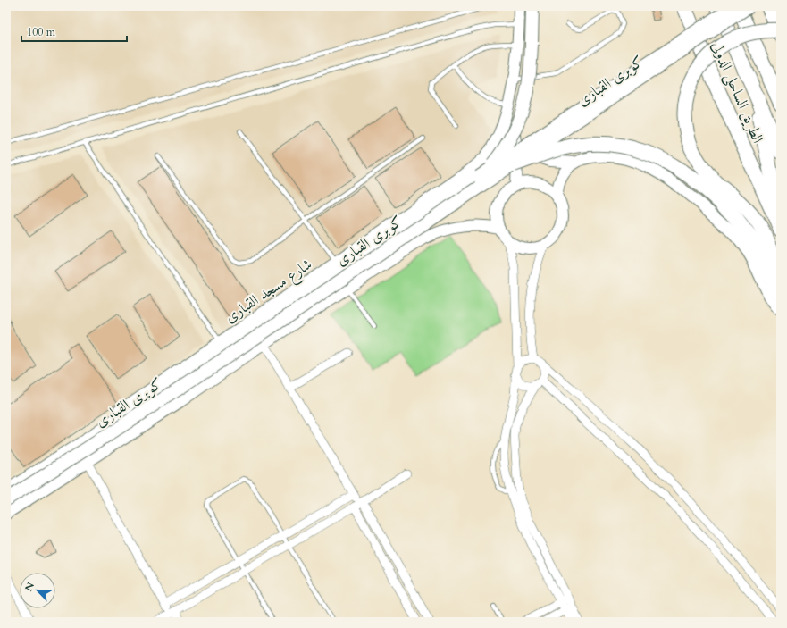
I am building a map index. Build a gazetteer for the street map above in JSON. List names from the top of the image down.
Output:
{
  "streets": {
    "highway": ["الطريق الساحلى الدولى"],
    "main road": ["كوبرى القبارى"],
    "street": ["شارع مسجد القبارى"]
  },
  "scale_bar": "100 m",
  "north": "top left"
}
